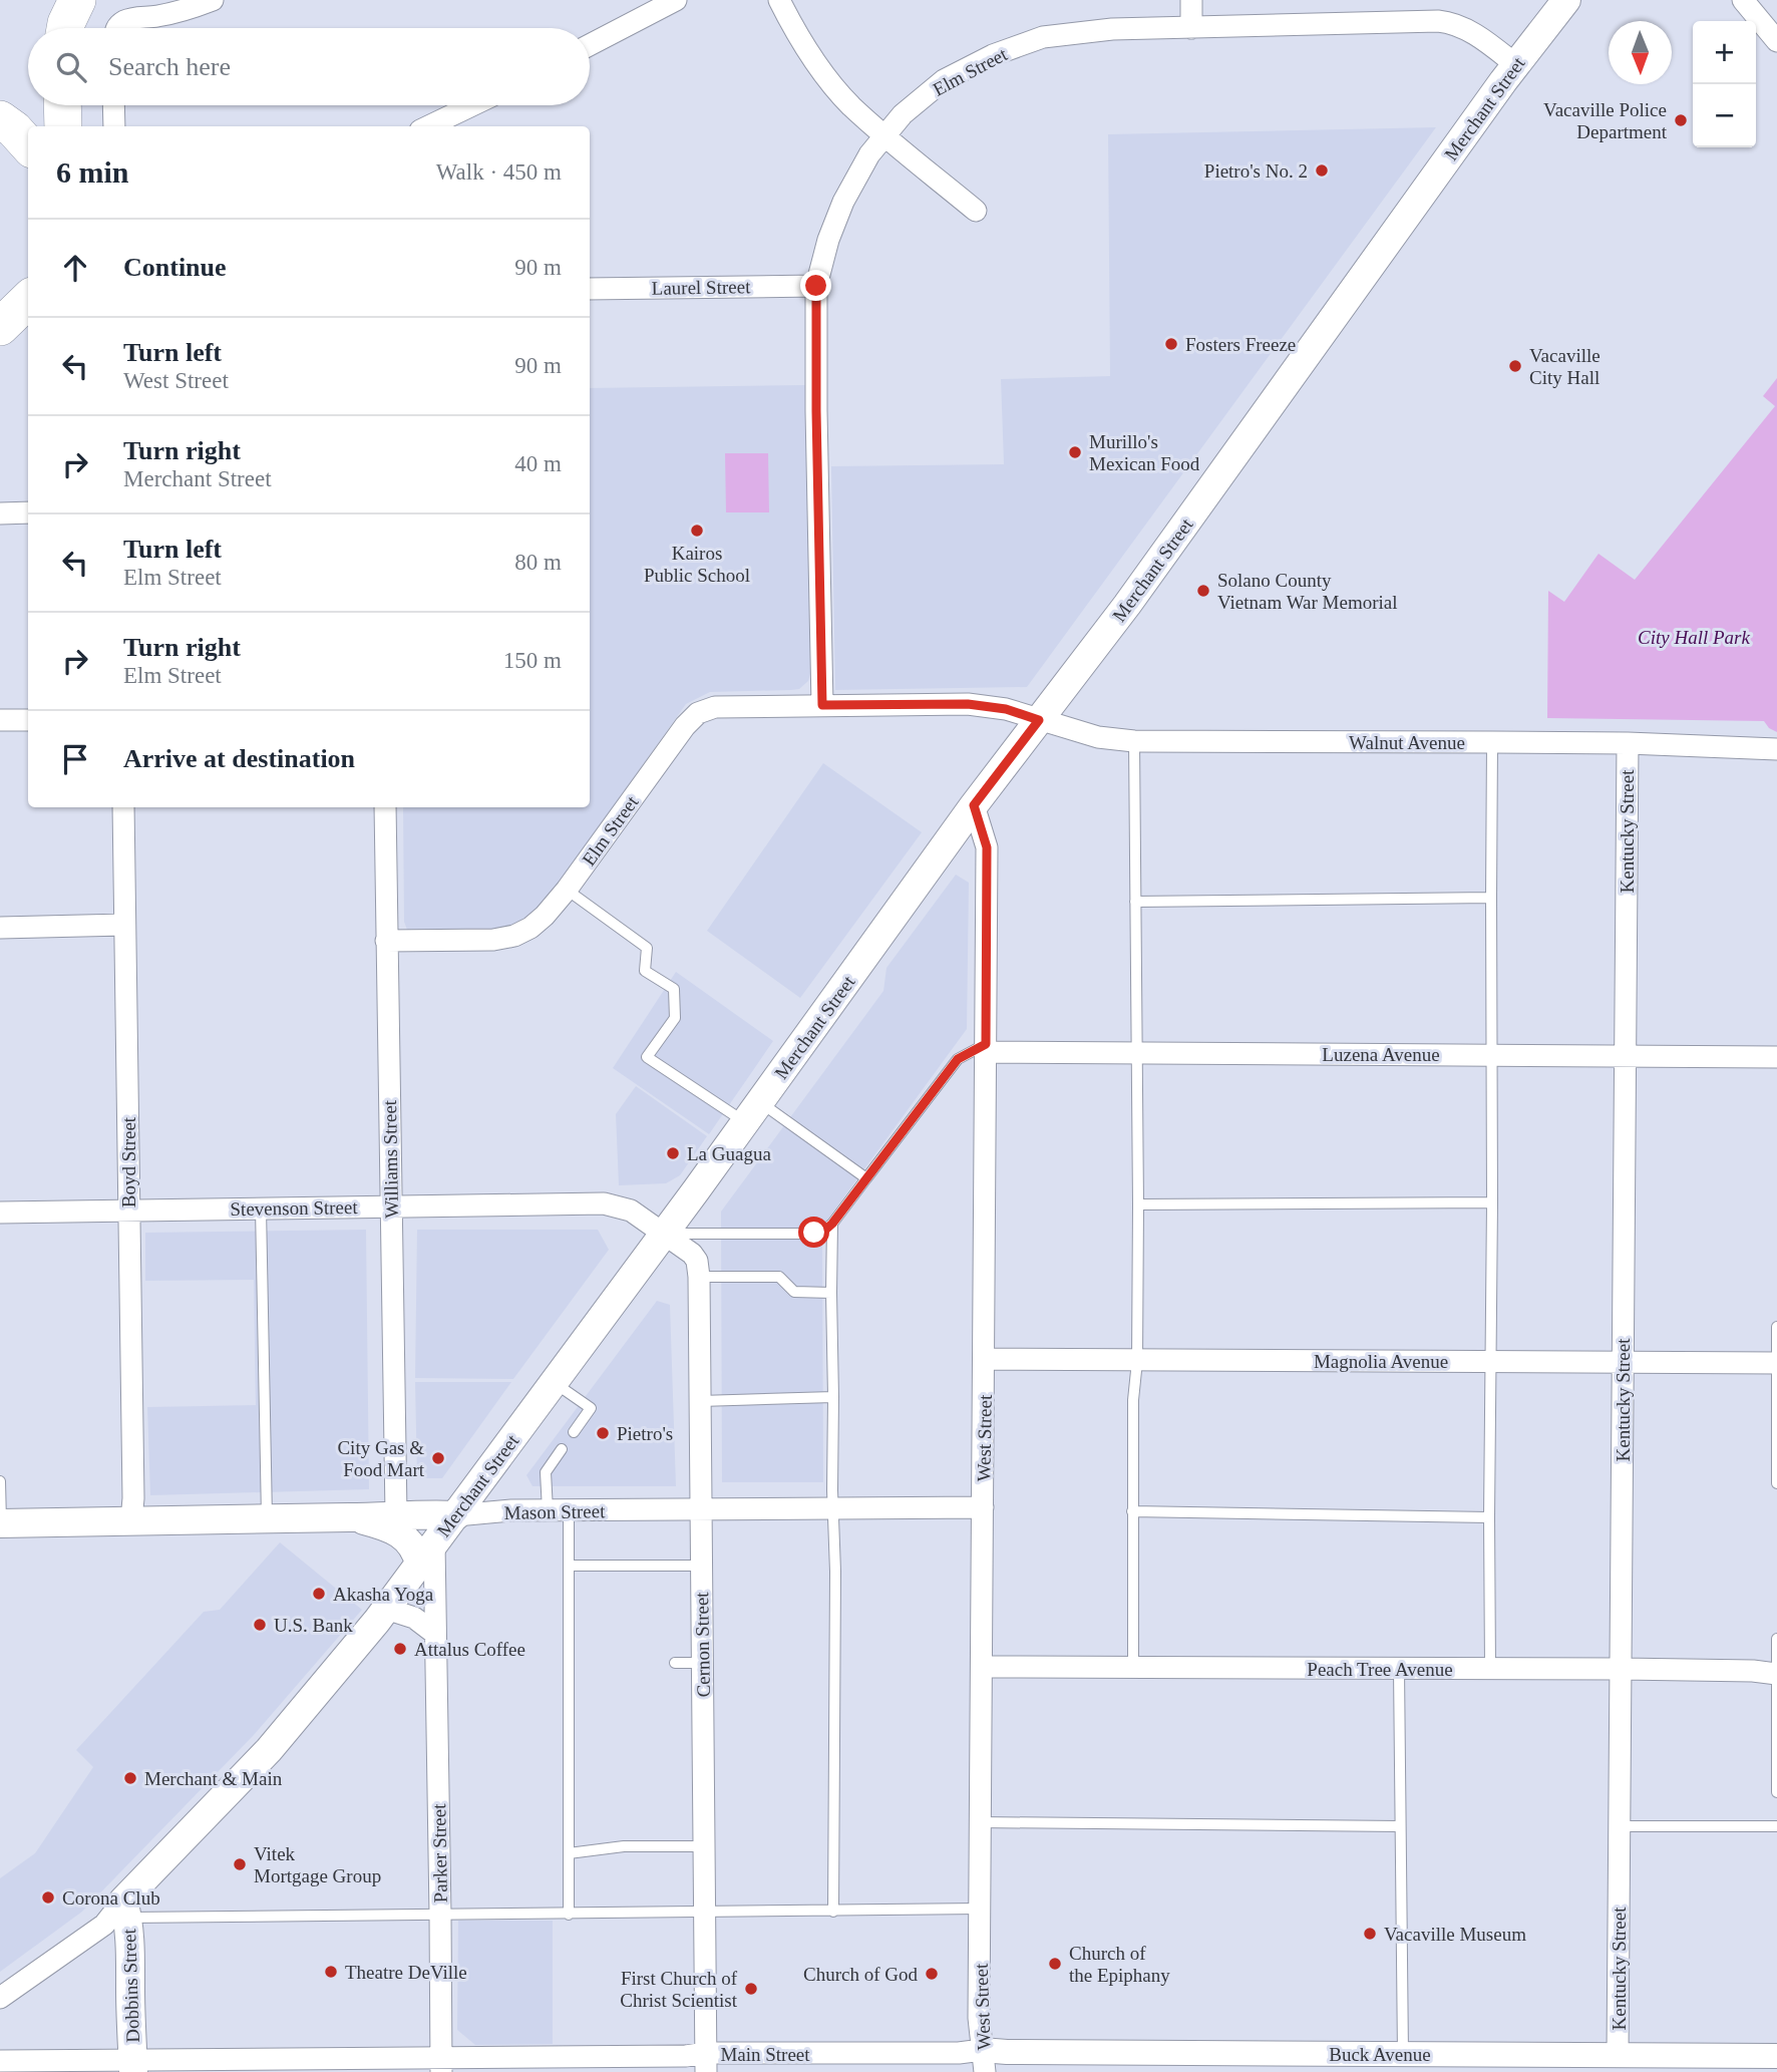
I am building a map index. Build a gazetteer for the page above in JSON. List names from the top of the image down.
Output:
{
  "streets": {
    "main road": ["Merchant Street", "Mason Street", "Dobbins Street"],
    "street": [
      "Elm Street",
      "Laurel Street",
      "Walnut Avenue",
      "Kentucky Street",
      "Luzena Avenue",
      "Williams Street",
      "Boyd Street",
      "Stevenson Street",
      "Magnolia Avenue",
      "West Street",
      "Cernon Street",
      "Peach Tree Avenue",
      "Parker Street",
      "Main Street",
      "Buck Avenue"
    ]
  },
  "crossings": [
    ["Elm Street", "Merchant Street"],
    ["Elm Street", "Laurel Street"],
    ["Elm Street", "Walnut Avenue"],
    ["Elm Street", "Williams Street"],
    ["Merchant Street", "Walnut Avenue"],
    ["Merchant Street", "Stevenson Street"],
    ["Merchant Street", "West Street"],
    ["Merchant Street", "Mason Street"],
    ["Merchant Street", "Cernon Street"],
    ["Merchant Street", "Parker Street"],
    ["Merchant Street", "Dobbins Street"],
    ["Walnut Avenue", "Kentucky Street"],
    ["Kentucky Street", "Luzena Avenue"],
    ["Kentucky Street", "Magnolia Avenue"],
    ["Kentucky Street", "Peach Tree Avenue"],
    ["Kentucky Street", "Buck Avenue"],
    ["Luzena Avenue", "West Street"],
    ["Williams Street", "Stevenson Street"],
    ["Williams Street", "Mason Street"],
    ["Boyd Street", "Stevenson Street"],
    ["Boyd Street", "Mason Street"],
    ["Stevenson Street", "Cernon Street"],
    ["Magnolia Avenue", "West Street"],
    ["West Street", "Mason Street"],
    ["West Street", "Peach Tree Avenue"],
    ["West Street", "Main Street"],
    ["West Street", "Buck Avenue"],
    ["Mason Street", "Cernon Street"],
    ["Cernon Street", "Main Street"],
    ["Parker Street", "Main Street"],
    ["Dobbins Street", "Main Street"],
    ["Main Street", "Buck Avenue"]
  ],
  "parks": ["City Hall Park"],
  "places": [
    "Vacaville Police Department",
    "Pietro's No. 2",
    "Fosters Freeze",
    "Vacaville City Hall",
    "Murillo's Mexican Food",
    "Kairos Public School",
    "Solano County Vietnam War Memorial",
    "La Guagua",
    "Pietro's",
    "City Gas & Food Mart",
    "Akasha Yoga",
    "U.S. Bank",
    "Attalus Coffee",
    "Merchant & Main",
    "Vitek Mortgage Group",
    "Corona Club",
    "Vacaville Museum",
    "Church of the Epiphany",
    "Theatre DeVille",
    "Church of God",
    "First Church of Christ Scientist"
  ],
  "north": "bottom",
  "page": {
    "map_buttons": ["+", "−"],
    "search": "Search here",
    "heading": ["6 min", "Walk · 450 m"],
    "list": [
      ["Continue", "90 m"],
      ["Turn left", "West Street", "90 m"],
      ["Turn right", "Merchant Street", "40 m"],
      ["Turn left", "Elm Street", "80 m"],
      ["Turn right", "Elm Street", "150 m"],
      "Arrive at destination"
    ]
  }
}
